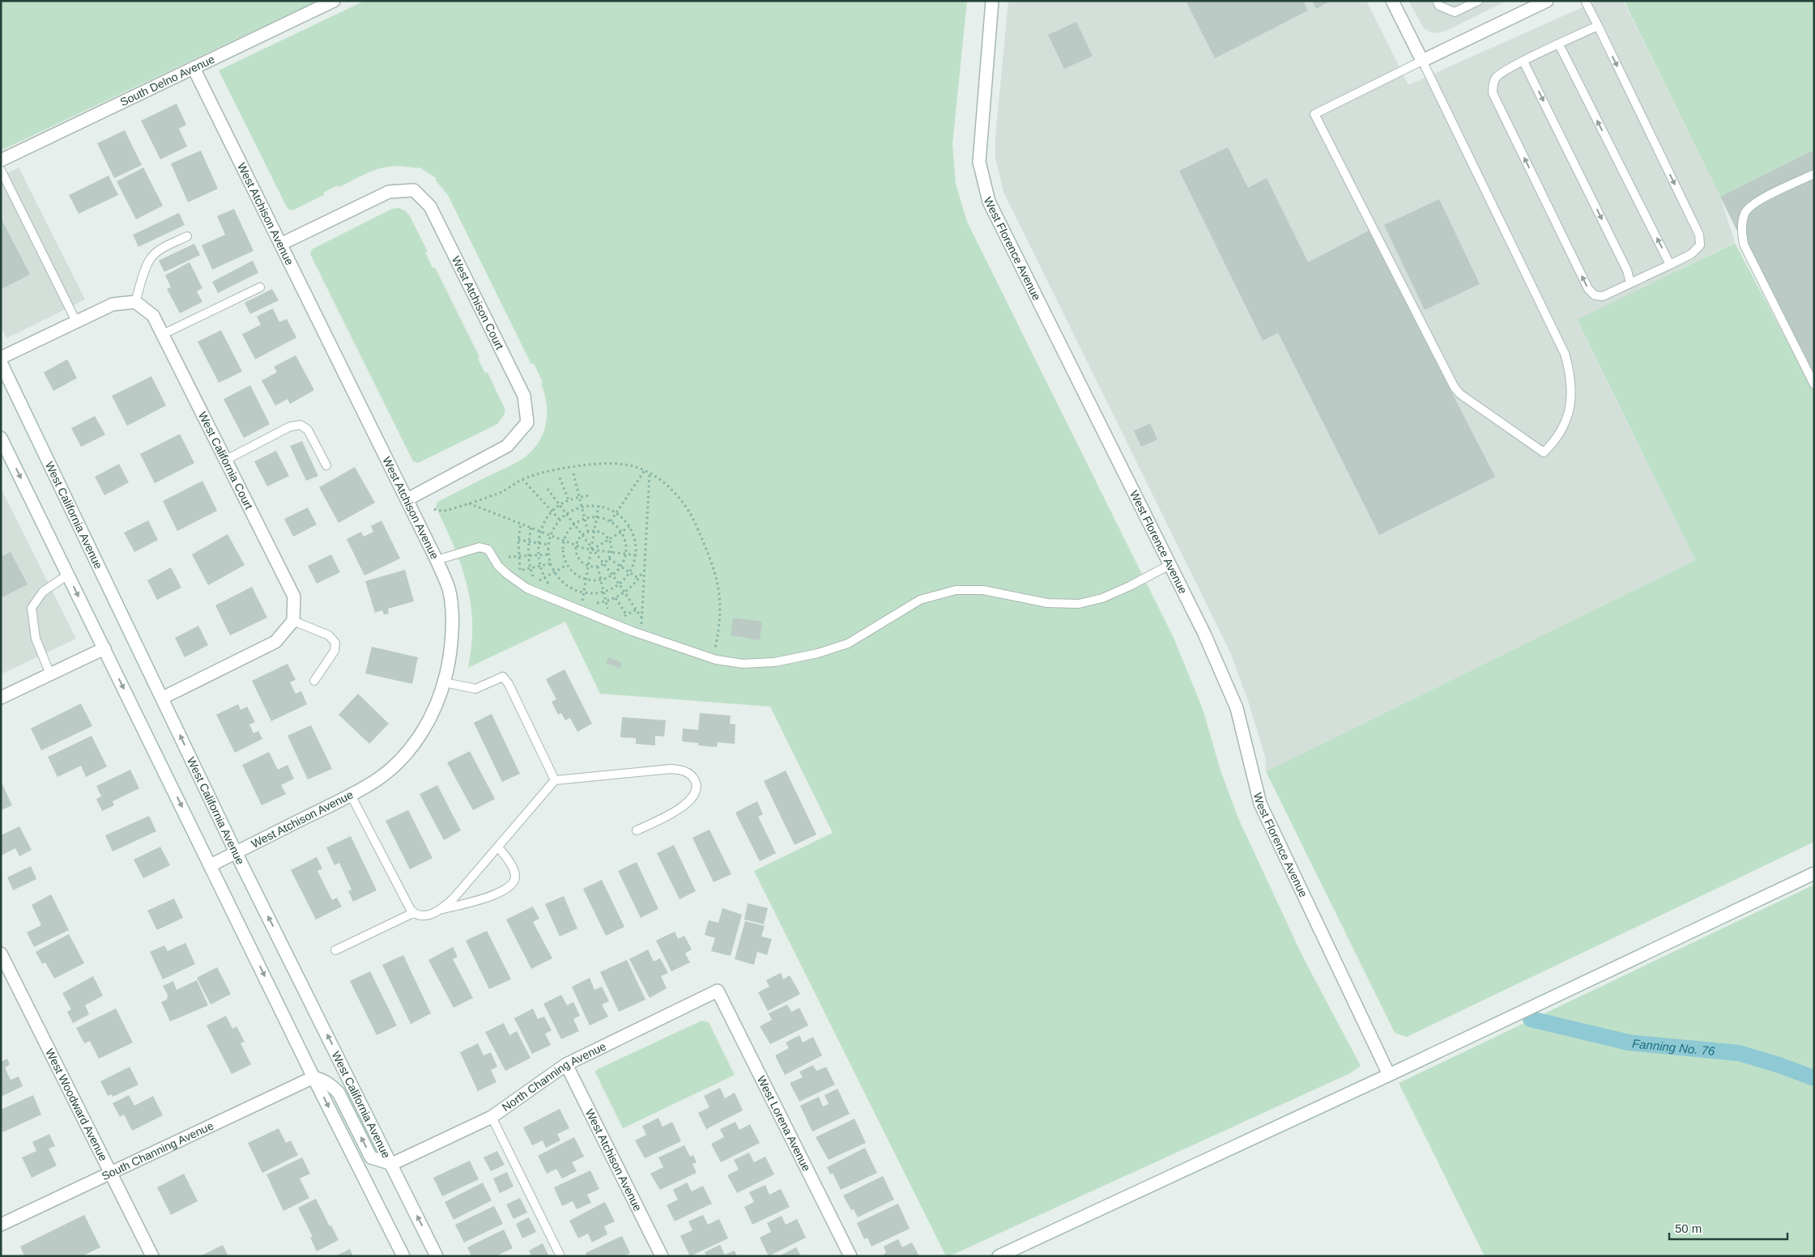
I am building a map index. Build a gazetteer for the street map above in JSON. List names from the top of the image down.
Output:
{
  "streets": {
    "street": [
      "South Delno Avenue",
      "West Atchison Avenue",
      "West Florence Avenue",
      "West Atchison Court",
      "West California Court",
      "West California Avenue",
      "North Channing Avenue",
      "West Woodward Avenue",
      "West Lorena Avenue",
      "South Channing Avenue"
    ]
  },
  "crossings": [
    ["South Delno Avenue", "West Atchison Avenue"],
    ["West Atchison Avenue", "West Atchison Court"],
    ["West Atchison Avenue", "West California Avenue"],
    ["West Atchison Avenue", "North Channing Avenue"],
    ["West California Avenue", "North Channing Avenue"],
    ["North Channing Avenue", "West Lorena Avenue"],
    ["West Woodward Avenue", "South Channing Avenue"]
  ],
  "water": ["Fanning No. 76"],
  "scale_bar": "50 m"
}
